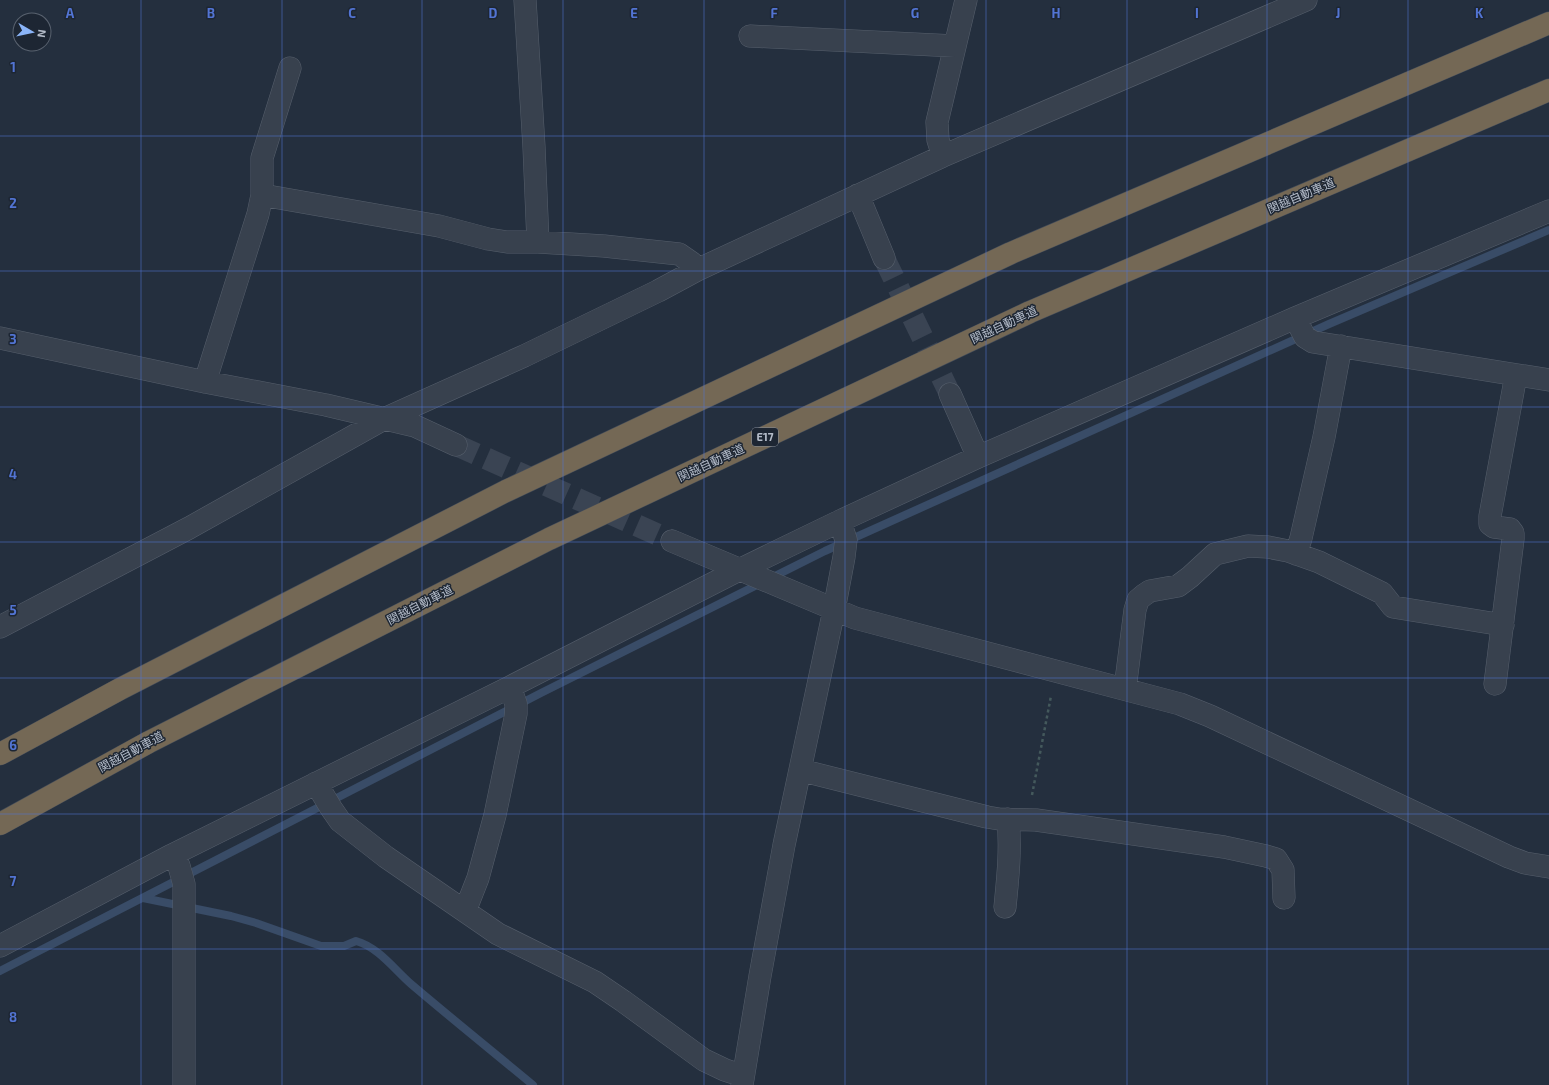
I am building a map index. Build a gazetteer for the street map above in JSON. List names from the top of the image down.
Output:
{
  "streets": {
    "highway": ["関越自動車道", "E17"]
  },
  "north": "right",
  "grid": {
    "columns": [
      "A",
      "B",
      "C",
      "D",
      "E",
      "F",
      "G",
      "H",
      "I",
      "J",
      "K"
    ],
    "rows": [
      "1",
      "2",
      "3",
      "4",
      "5",
      "6",
      "7",
      "8"
    ]
  }
}
